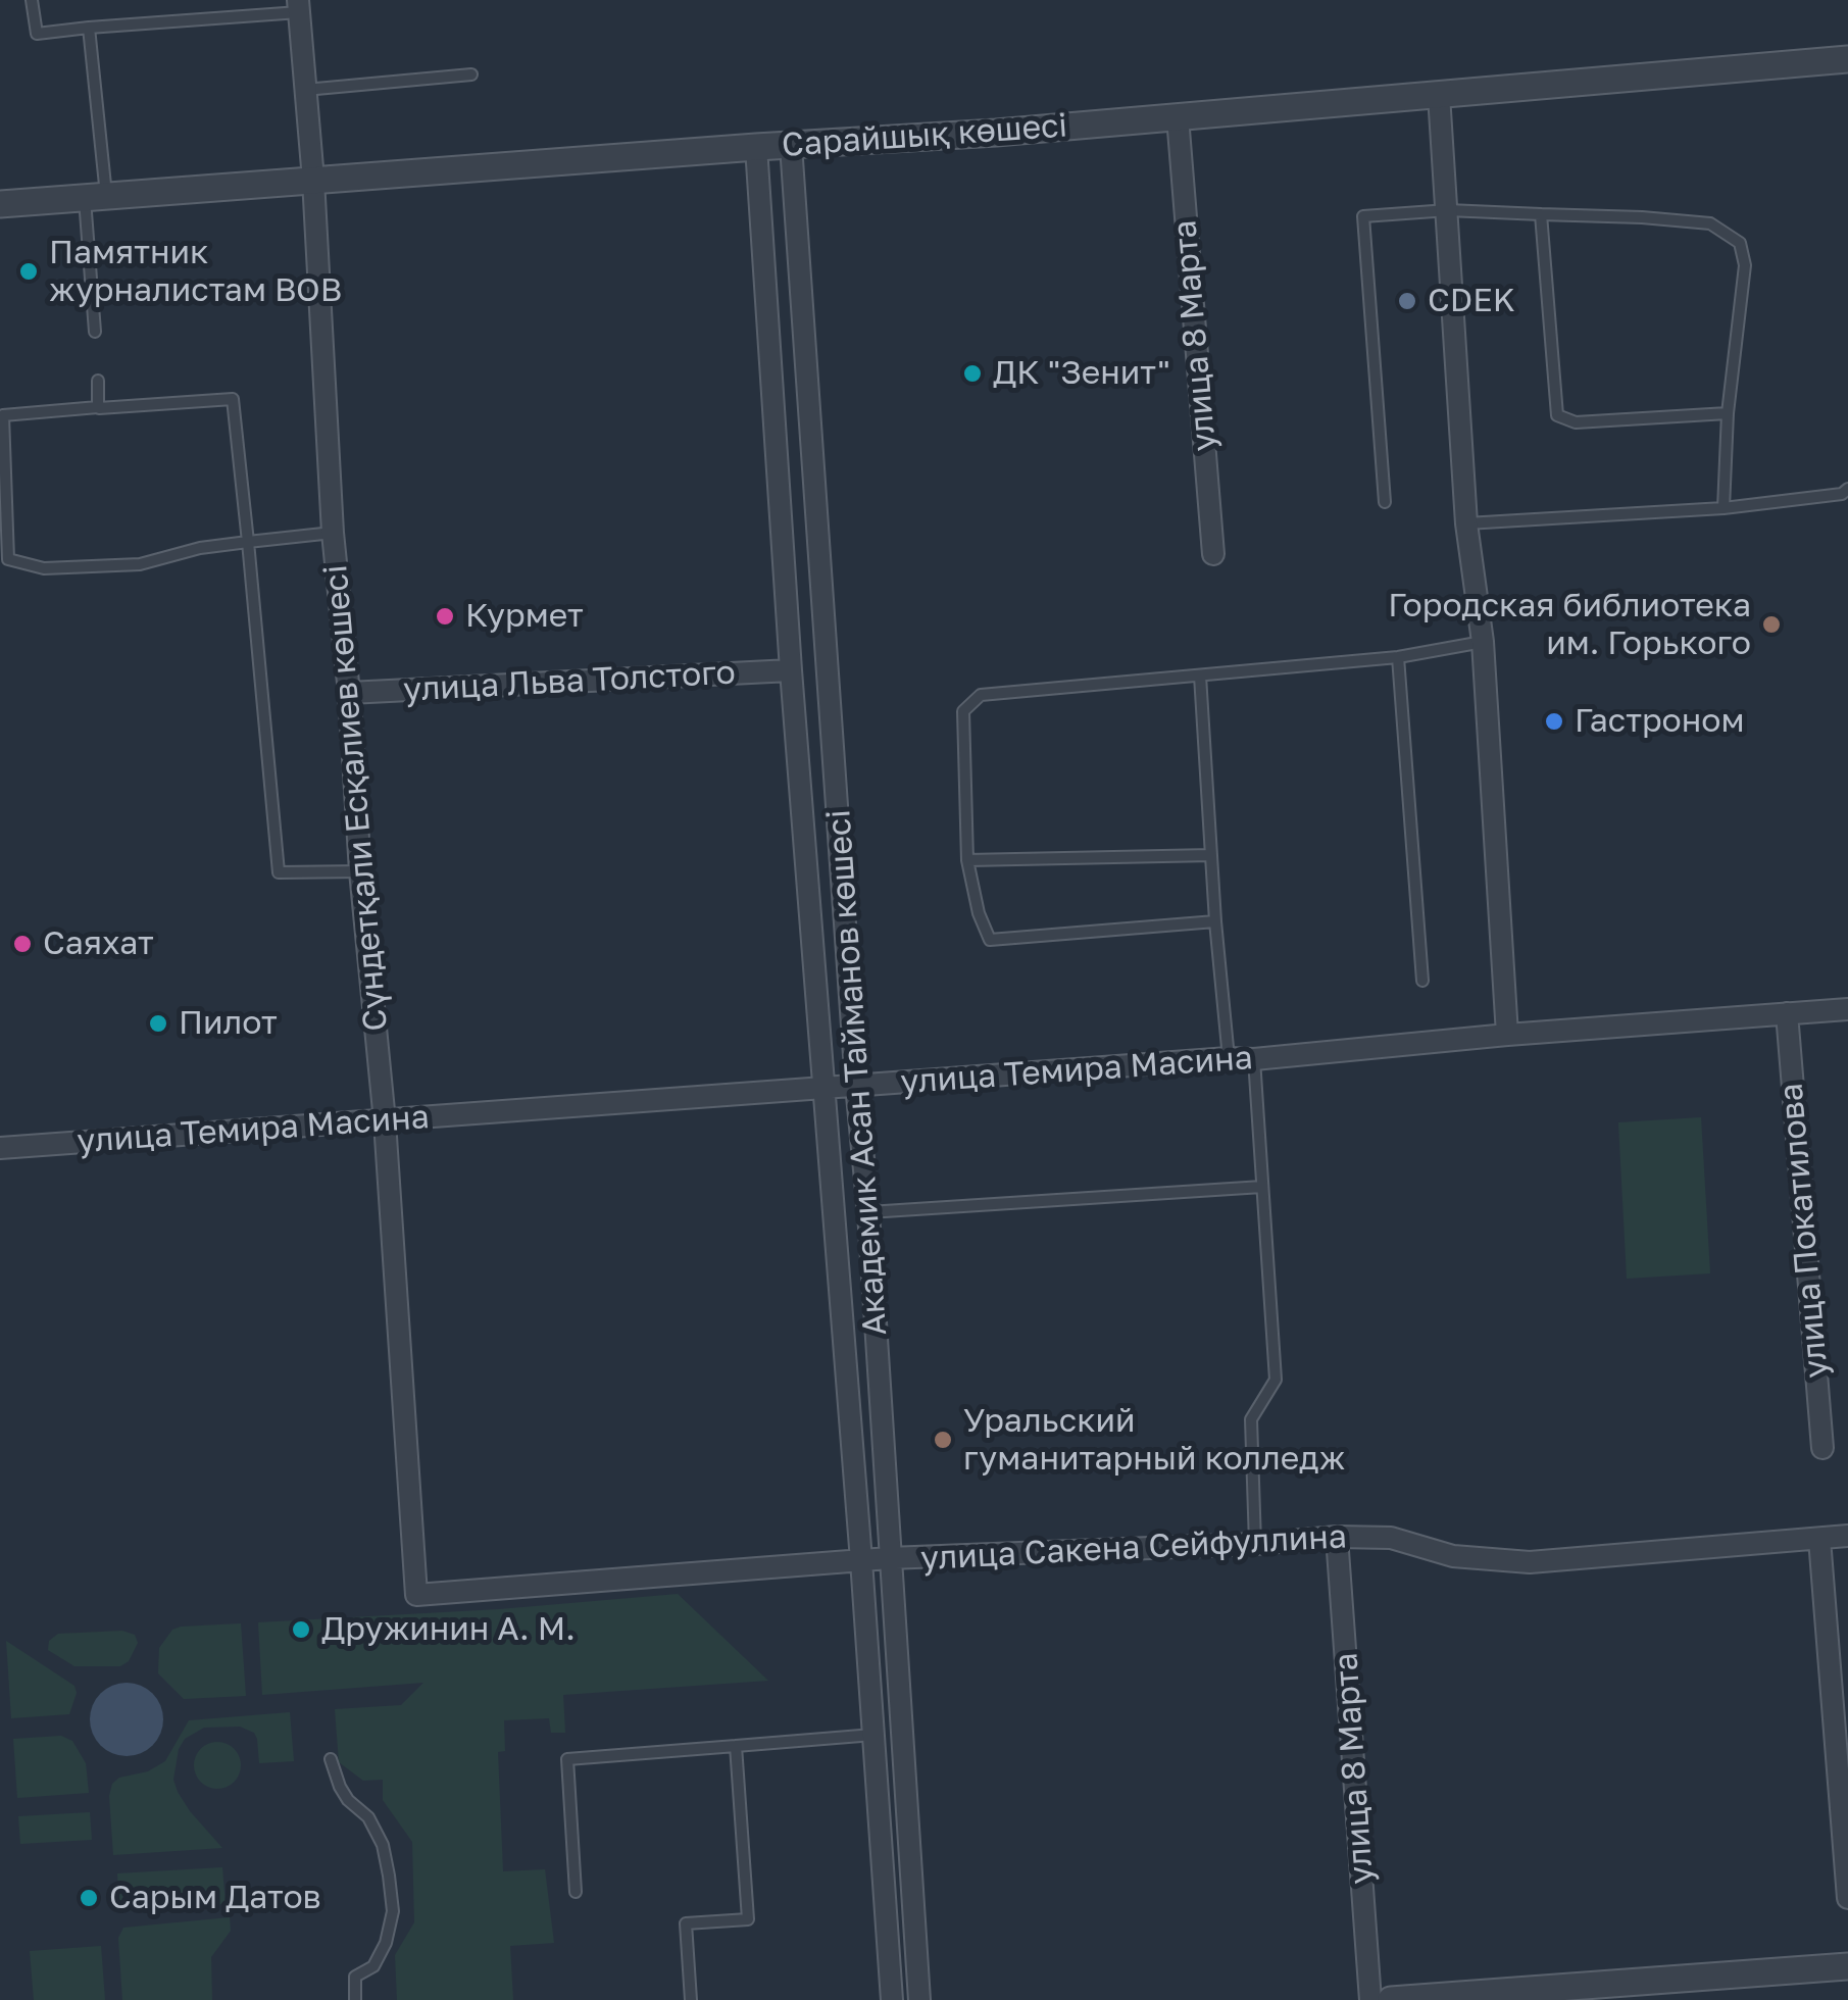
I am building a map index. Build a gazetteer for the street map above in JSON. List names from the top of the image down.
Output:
{
  "streets": {
    "street": [
      "Сарайшық көшесі",
      "улица 8 Марта",
      "улица Льва Толстого",
      "Сүндетқали Есқалиев көшесі",
      "улица Темира Масина",
      "Академик Асан Тайманов көшесі",
      "улица Покатилова",
      "улица Сакена Сейфуллина"
    ]
  },
  "crossings": [
    ["Сарайшық көшесі", "улица 8 Марта"],
    ["Сарайшық көшесі", "Сүндетқали Есқалиев көшесі"],
    ["Сарайшық көшесі", "Академик Асан Тайманов көшесі"],
    ["улица 8 Марта", "улица Сакена Сейфуллина"],
    ["улица Льва Толстого", "Сүндетқали Есқалиев көшесі"],
    ["улица Льва Толстого", "Академик Асан Тайманов көшесі"],
    ["Сүндетқали Есқалиев көшесі", "улица Темира Масина"],
    ["Сүндетқали Есқалиев көшесі", "улица Сакена Сейфуллина"],
    ["улица Темира Масина", "Академик Асан Тайманов көшесі"],
    ["улица Темира Масина", "улица Покатилова"],
    ["Академик Асан Тайманов көшесі", "улица Сакена Сейфуллина"]
  ],
  "places": [
    "Памятник журналистам ВОВ",
    "CDEK",
    "ДК \"Зенит\"",
    "Курмет",
    "Городская библиотека им. Горького",
    "Гастроном",
    "Саяхат",
    "Пилот",
    "Уральский гуманитарный колледж",
    "Дружинин А. М.",
    "Сарым Датов"
  ]
}
